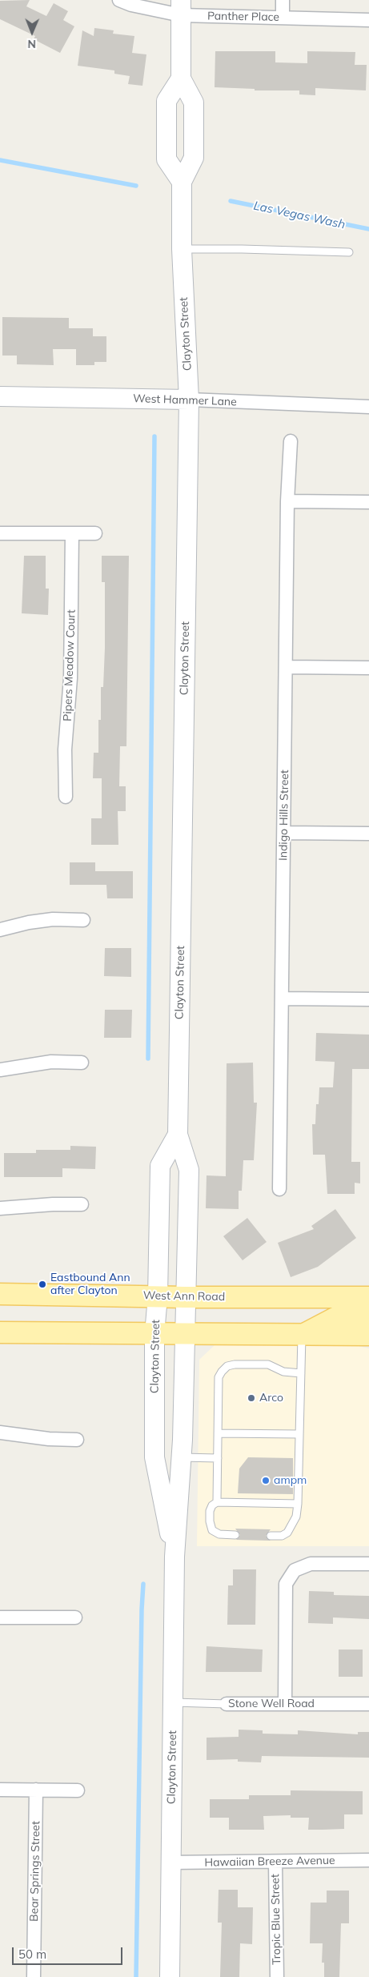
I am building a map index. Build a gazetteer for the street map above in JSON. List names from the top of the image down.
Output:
{
  "streets": {
    "main road": ["West Ann Road"],
    "street": [
      "Panther Place",
      "Clayton Street",
      "West Hammer Lane",
      "Pipers Meadow Court",
      "Indigo Hills Street",
      "Stone Well Road",
      "Hawaiian Breeze Avenue",
      "Bear Springs Street",
      "Tropic Blue Street"
    ]
  },
  "crossings": [
    ["Panther Place", "Clayton Street"],
    ["Clayton Street", "West Hammer Lane"],
    ["Clayton Street", "West Ann Road"],
    ["Clayton Street", "Stone Well Road"],
    ["Clayton Street", "Hawaiian Breeze Avenue"],
    ["Hawaiian Breeze Avenue", "Tropic Blue Street"]
  ],
  "water": ["Las Vegas Wash"],
  "places": ["Eastbound Ann after Clayton", "Arco", "ampm"],
  "scale_bar": "50 m",
  "north": "bottom"
}
